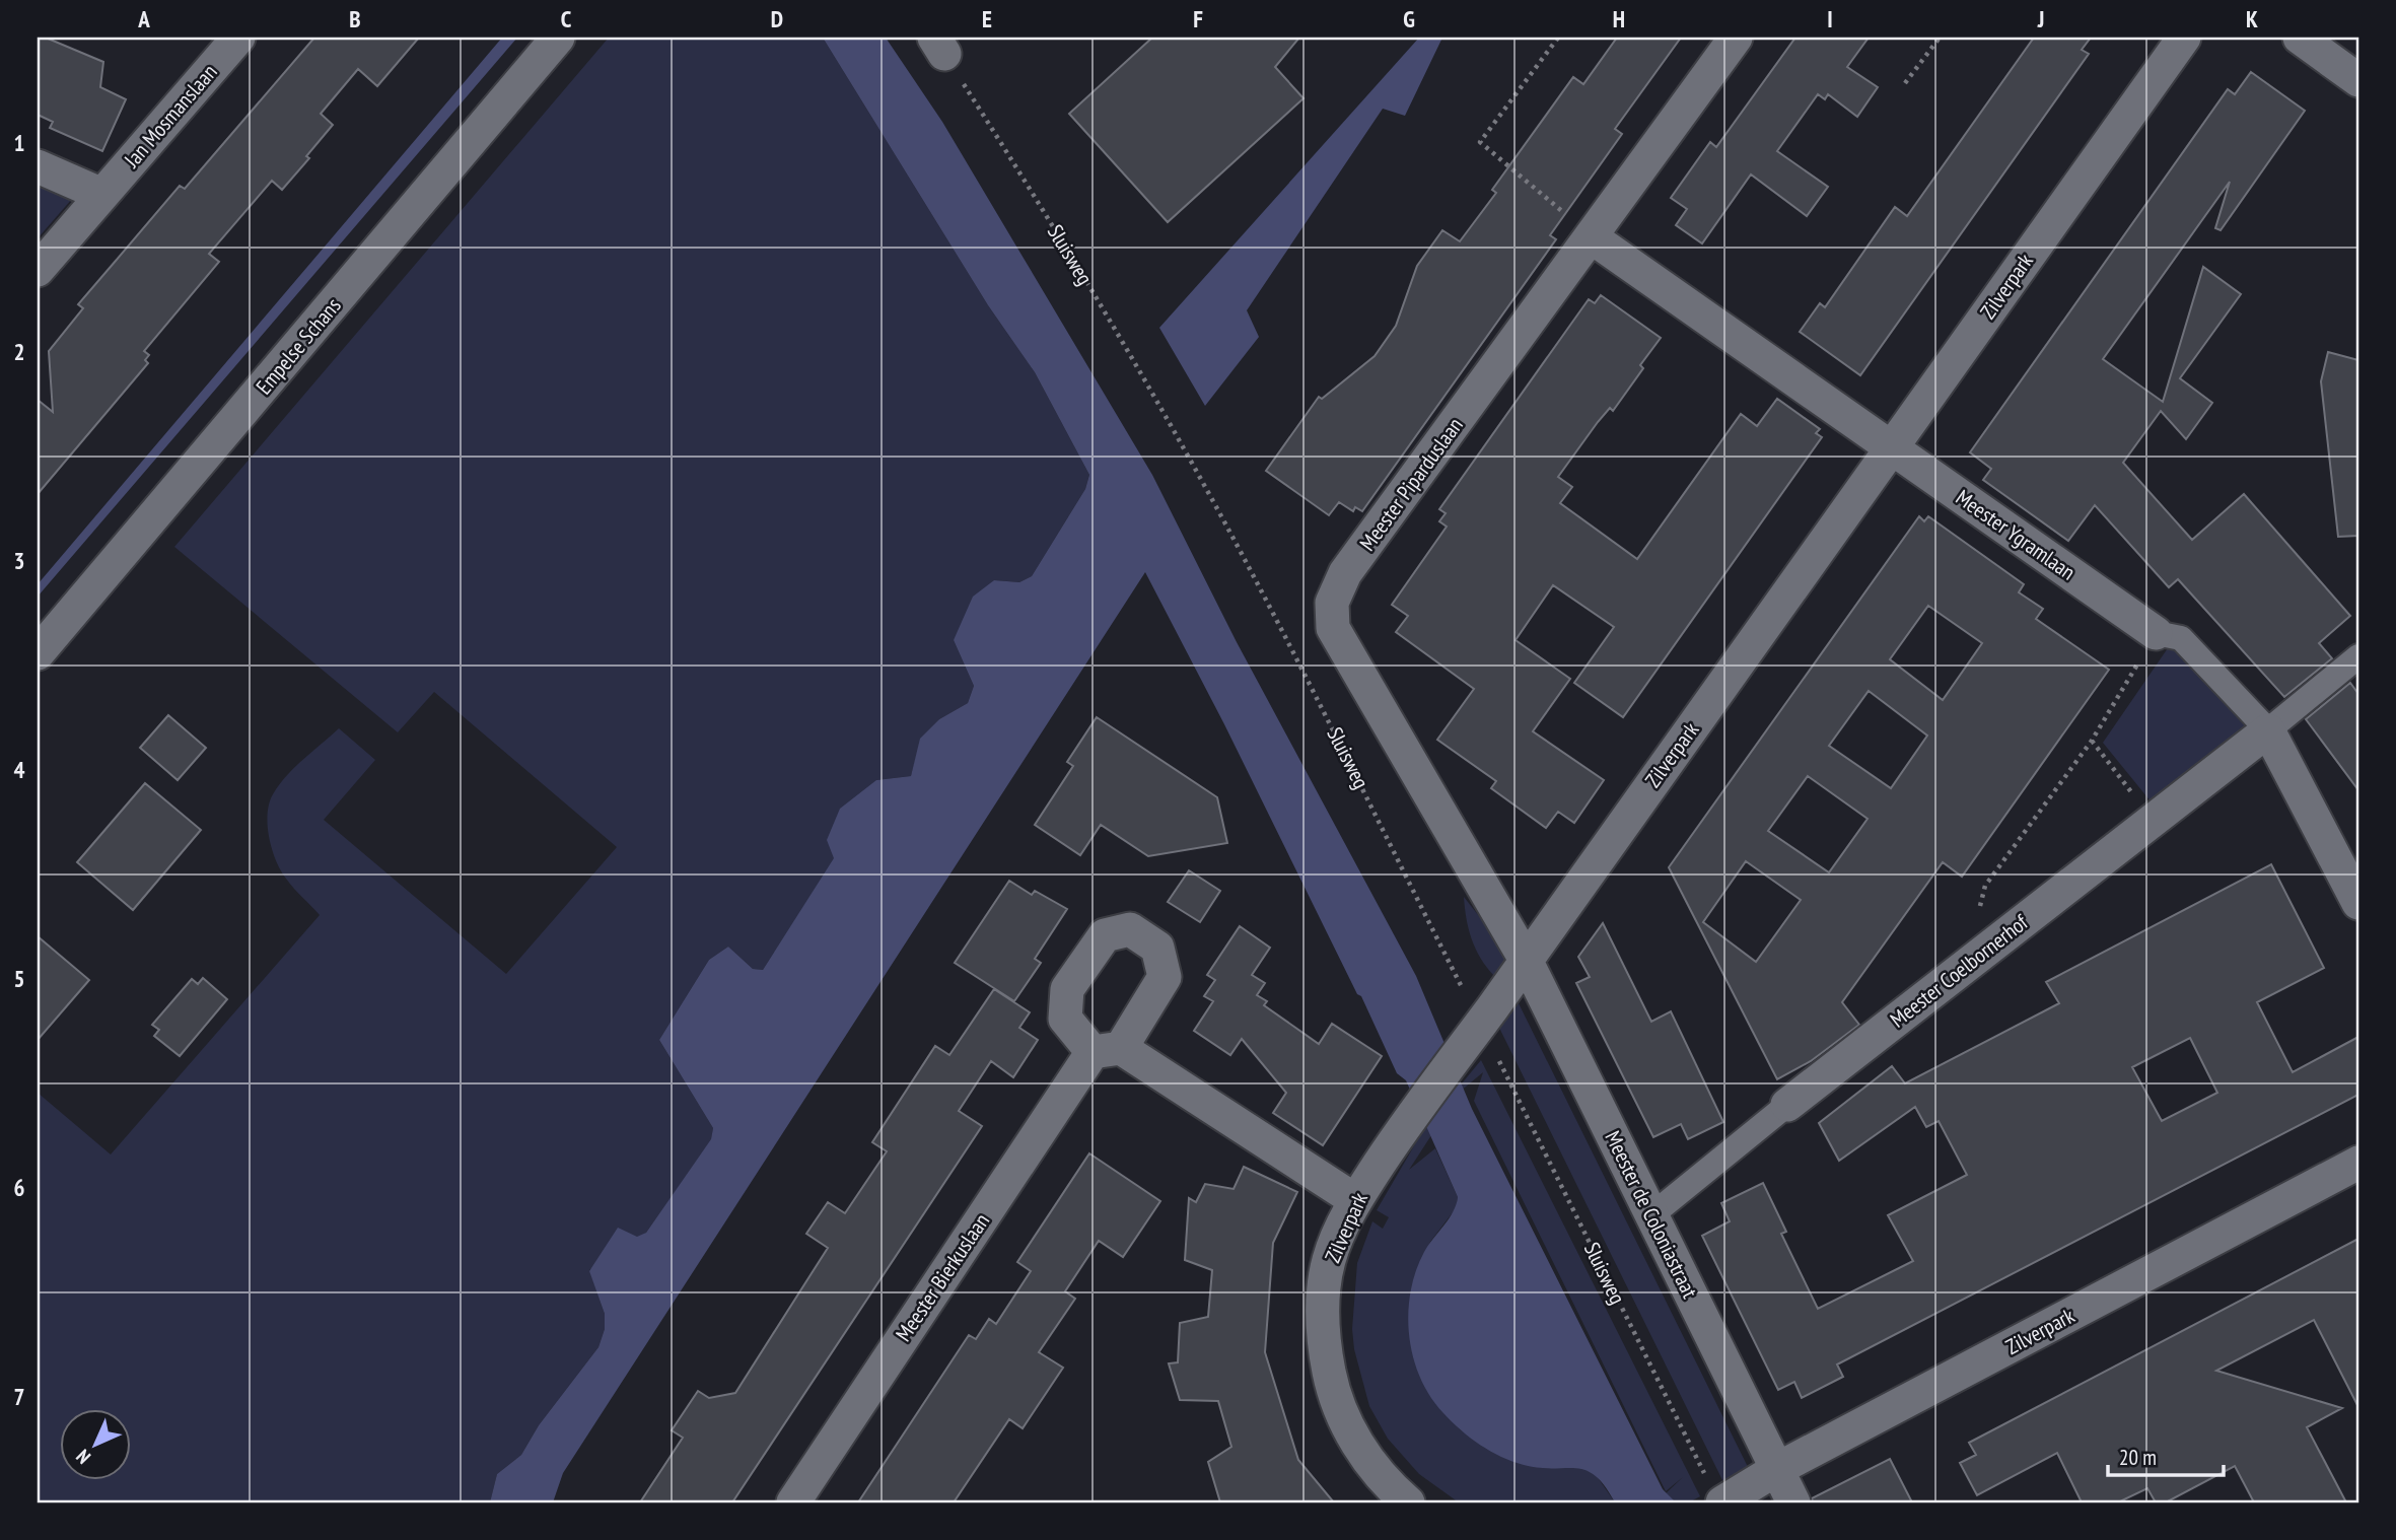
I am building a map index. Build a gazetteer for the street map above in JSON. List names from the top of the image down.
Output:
{
  "streets": {
    "street": [
      "Jan Mosmanslaan",
      "Zilverpark",
      "Empelse Schans",
      "Meester Piparduslaan",
      "Meester Ygramlaan",
      "Meester Coelbornerhof",
      "Meester de Coloniastraat",
      "Meester Bierkuslaan"
    ],
    "path": ["Sluisweg"]
  },
  "crossings": [
    ["Sluisweg", "Zilverpark"],
    ["Zilverpark", "Meester Piparduslaan"],
    ["Zilverpark", "Meester Ygramlaan"],
    ["Zilverpark", "Meester de Coloniastraat"],
    ["Zilverpark", "Meester Bierkuslaan"],
    ["Meester Piparduslaan", "Meester Ygramlaan"],
    ["Meester Piparduslaan", "Meester de Coloniastraat"],
    ["Meester Ygramlaan", "Meester Coelbornerhof"],
    ["Meester Coelbornerhof", "Meester de Coloniastraat"]
  ],
  "scale_bar": "20 m",
  "north": "bottom left",
  "grid": {
    "columns": [
      "A",
      "B",
      "C",
      "D",
      "E",
      "F",
      "G",
      "H",
      "I",
      "J",
      "K"
    ],
    "rows": [
      "1",
      "2",
      "3",
      "4",
      "5",
      "6",
      "7"
    ]
  }
}
